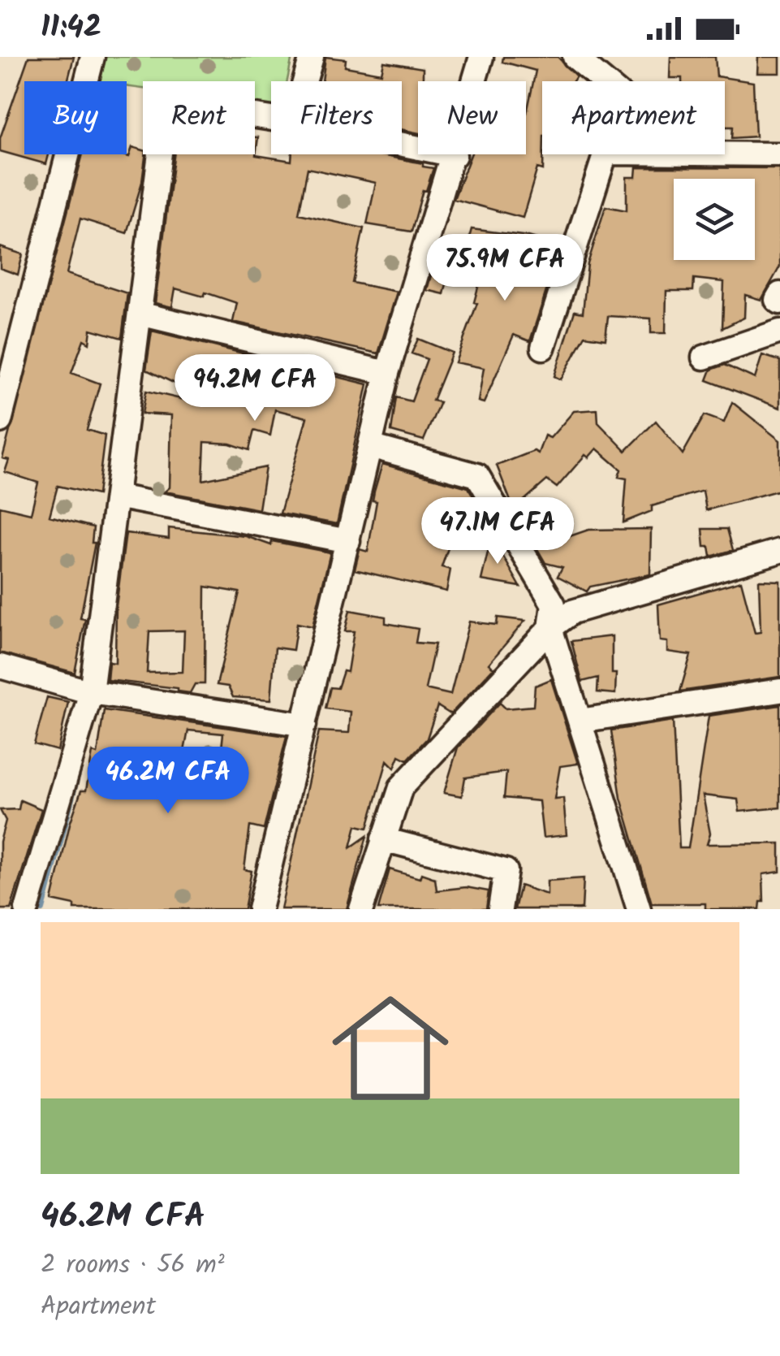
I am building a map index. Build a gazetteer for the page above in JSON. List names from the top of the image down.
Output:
{
  "page": {
    "status": "11:42",
    "chip": [
      "Buy",
      "Rent",
      "Filters",
      "New",
      "Apartment"
    ],
    "price": [
      "75.9M CFA",
      "94.2M CFA",
      "47.1M CFA",
      "46.2M CFA"
    ],
    "list": [
      {
        "name": "46.2M CFA",
        "note": "2 rooms · 56 m² · Apartment"
      }
    ]
  }
}
